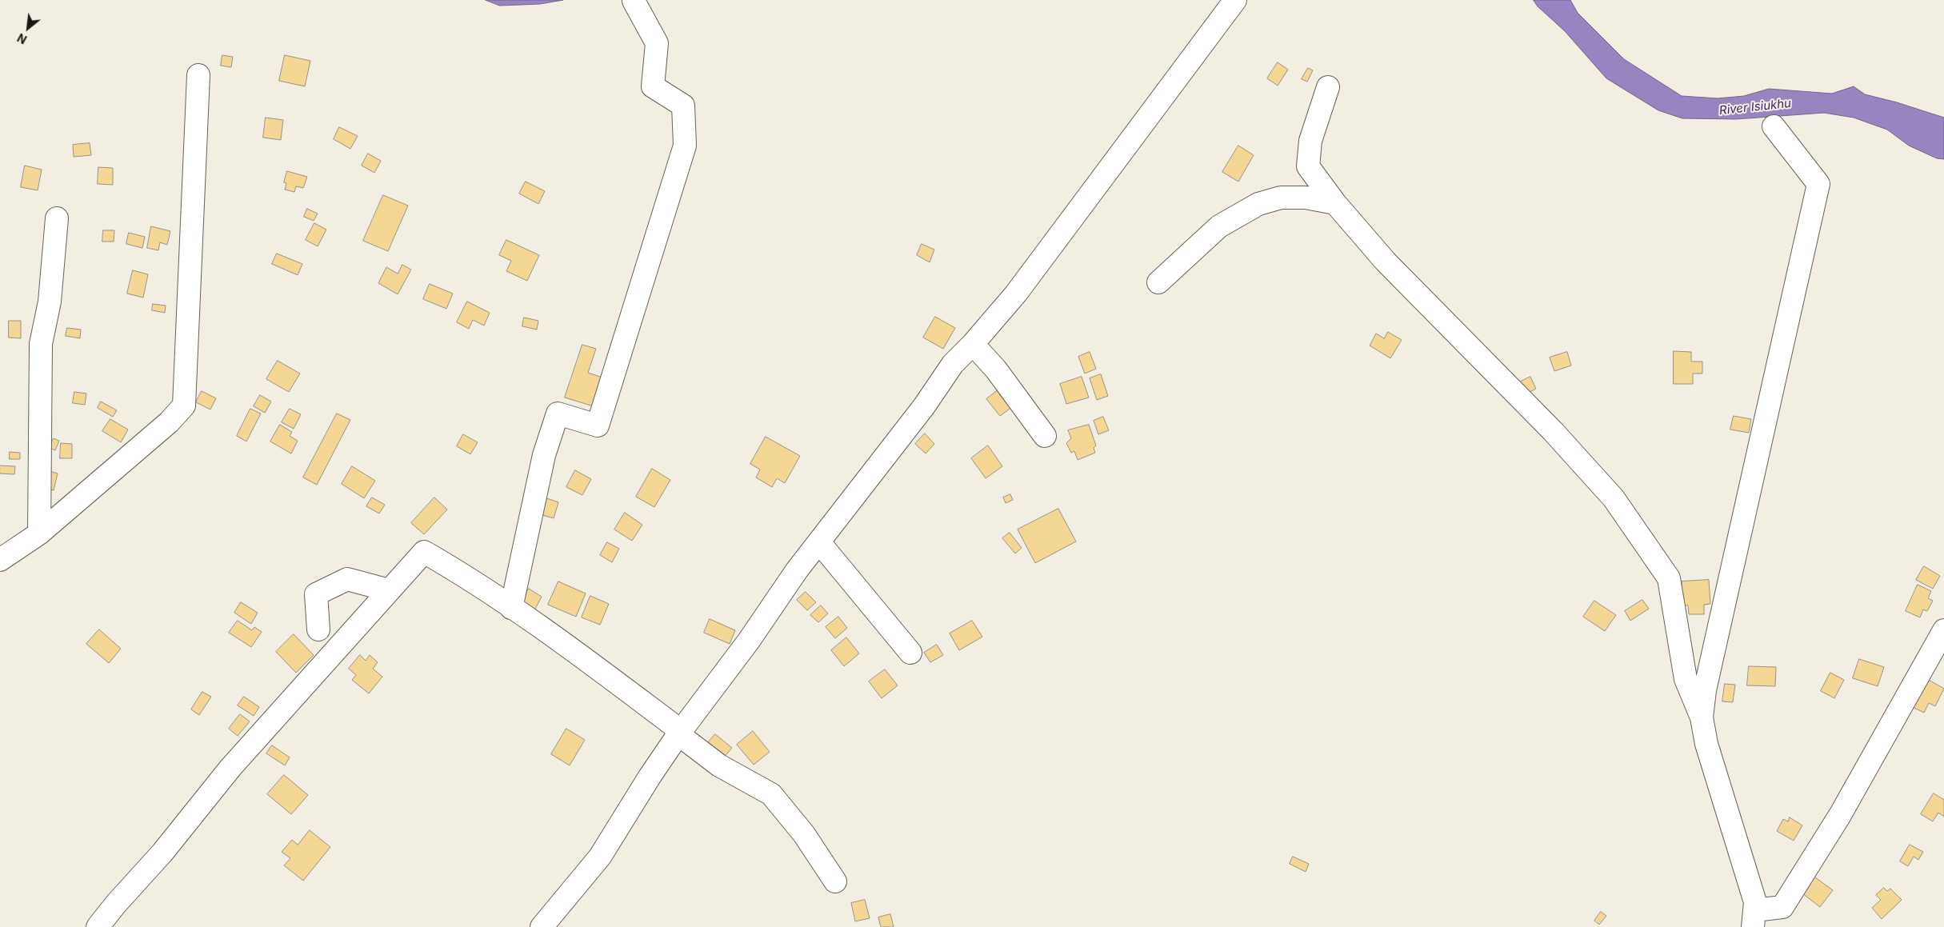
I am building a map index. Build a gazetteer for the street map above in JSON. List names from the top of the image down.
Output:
{
  "water": ["River Isiukhu"],
  "north": "bottom left"
}
